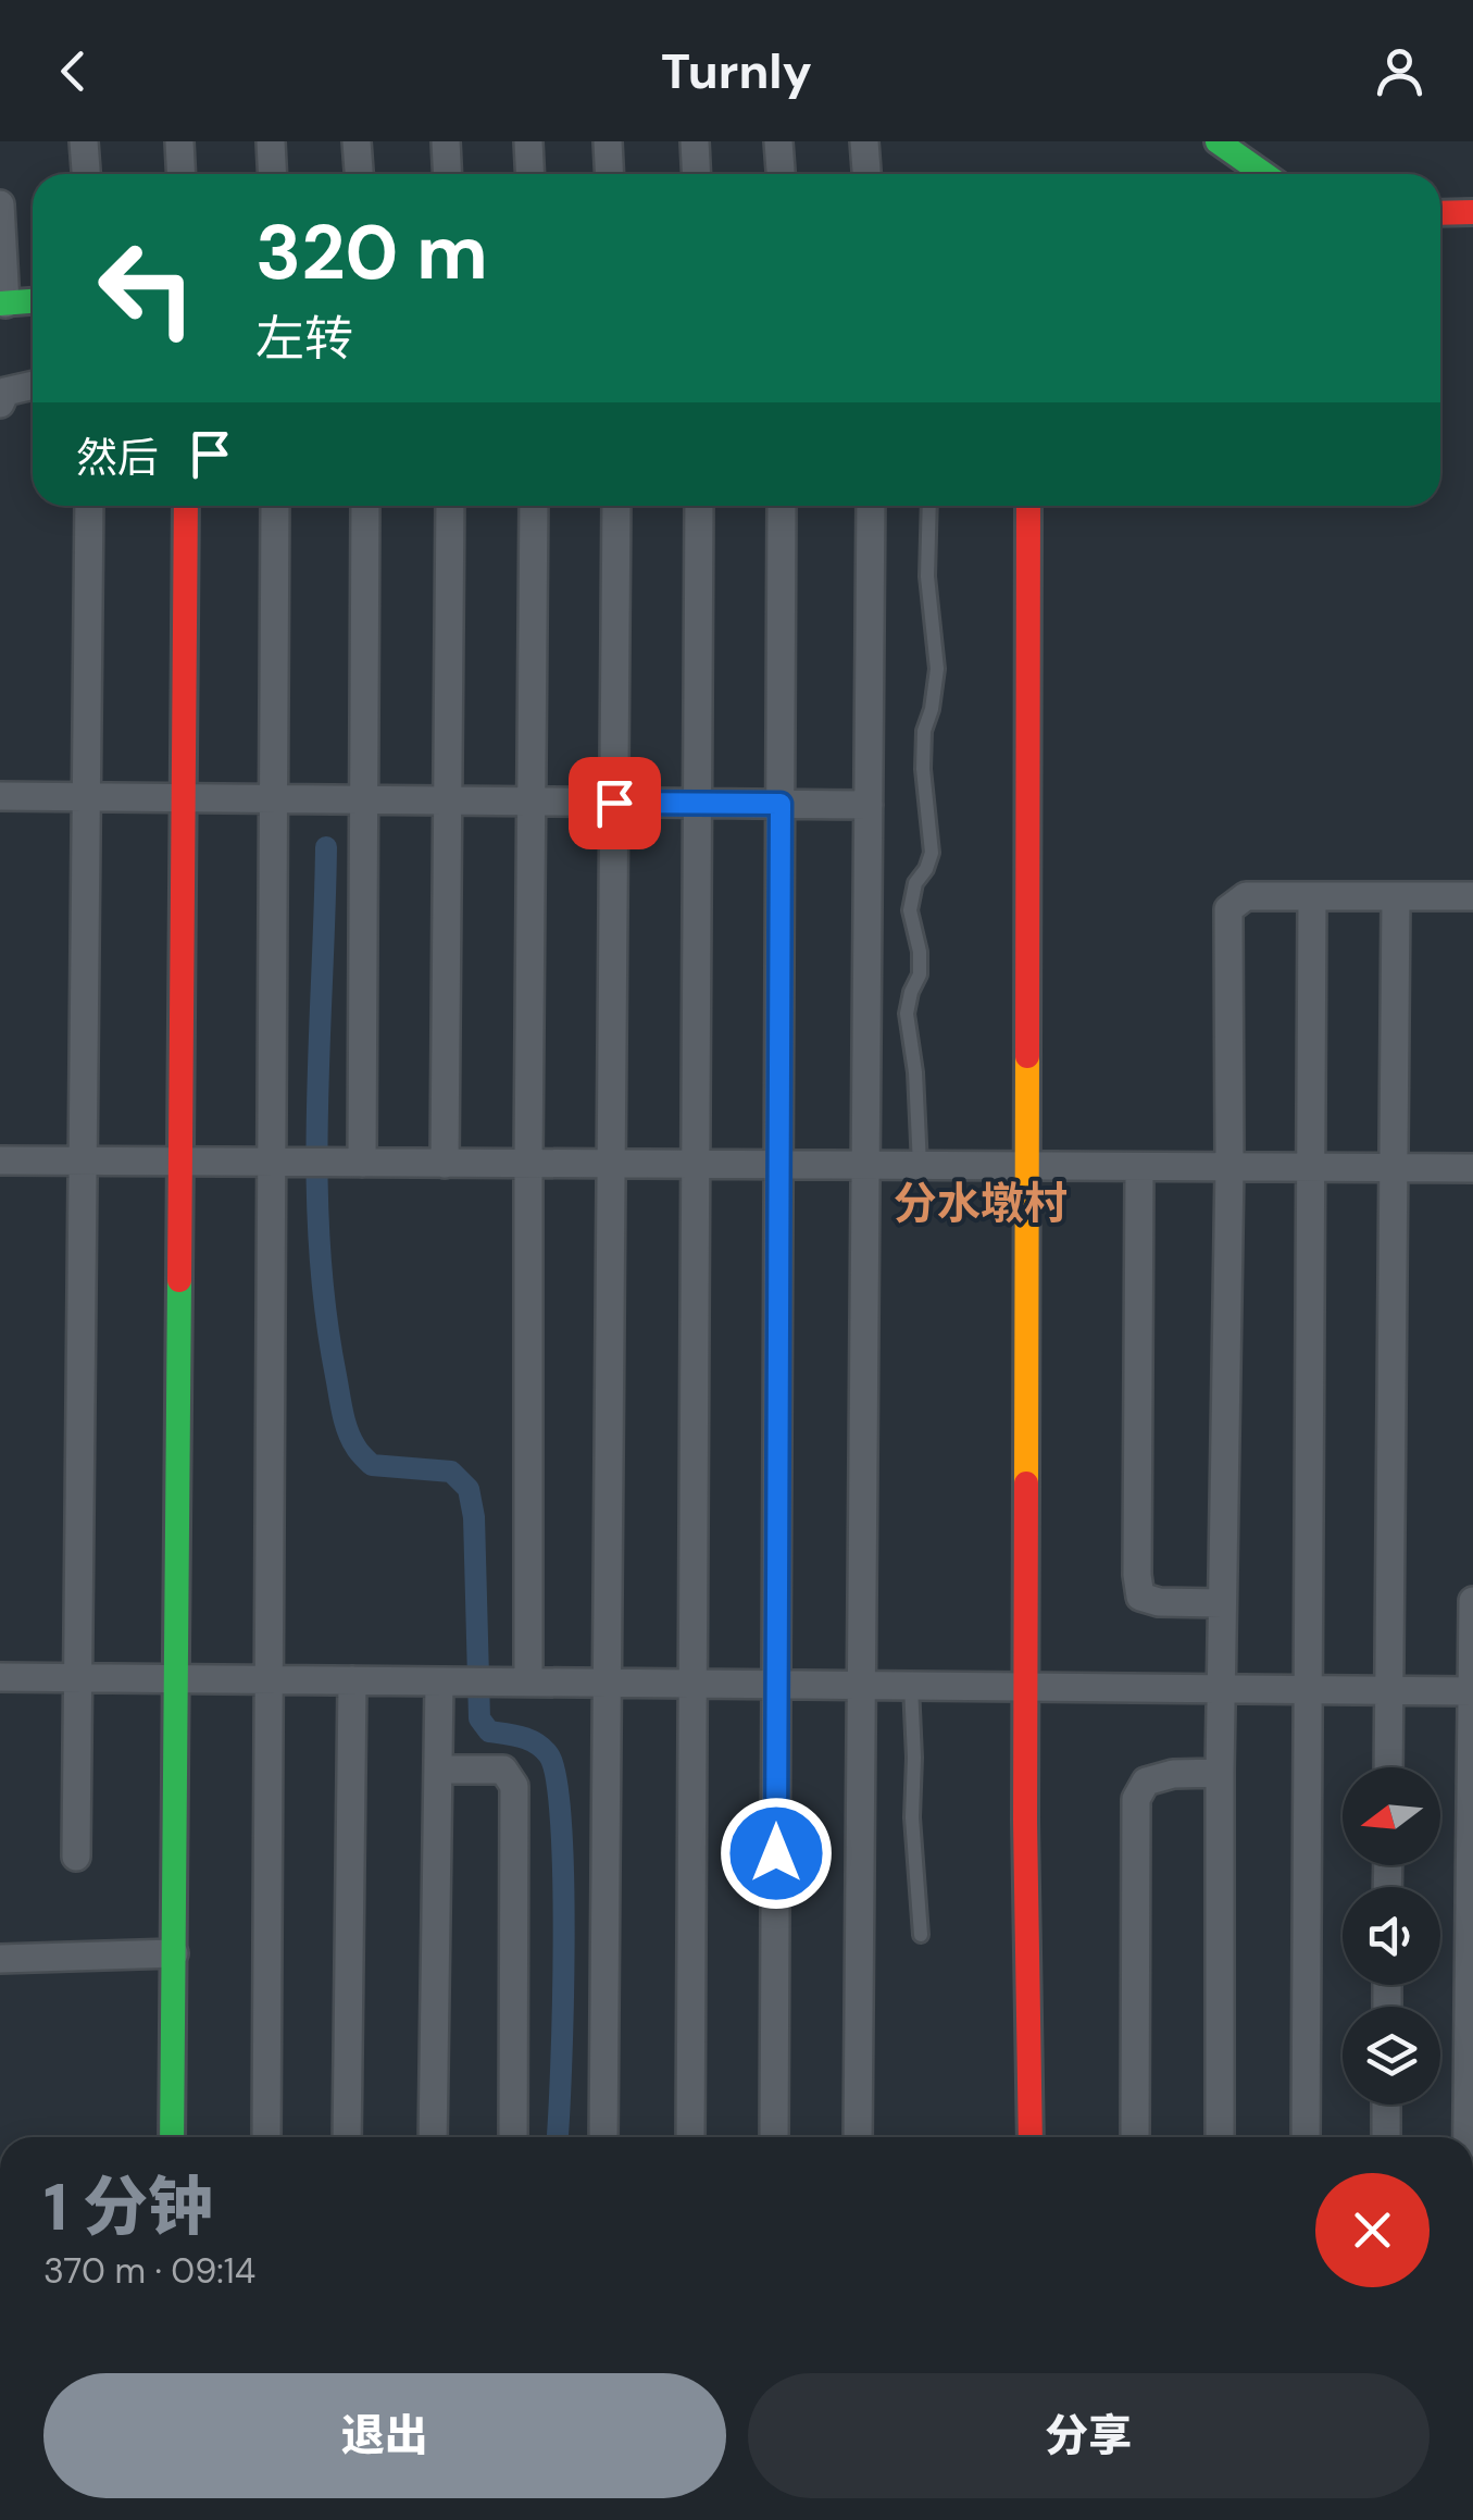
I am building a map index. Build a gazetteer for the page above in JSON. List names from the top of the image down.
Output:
{
  "districts": ["分水墩村"],
  "north": "left",
  "page": {
    "header": "Turnly",
    "turn": ["320 m", "左转"],
    "then": "然后",
    "heading": ["1 分钟", "370 m · 09:14"],
    "buttons": ["退出", "分享"]
  }
}
